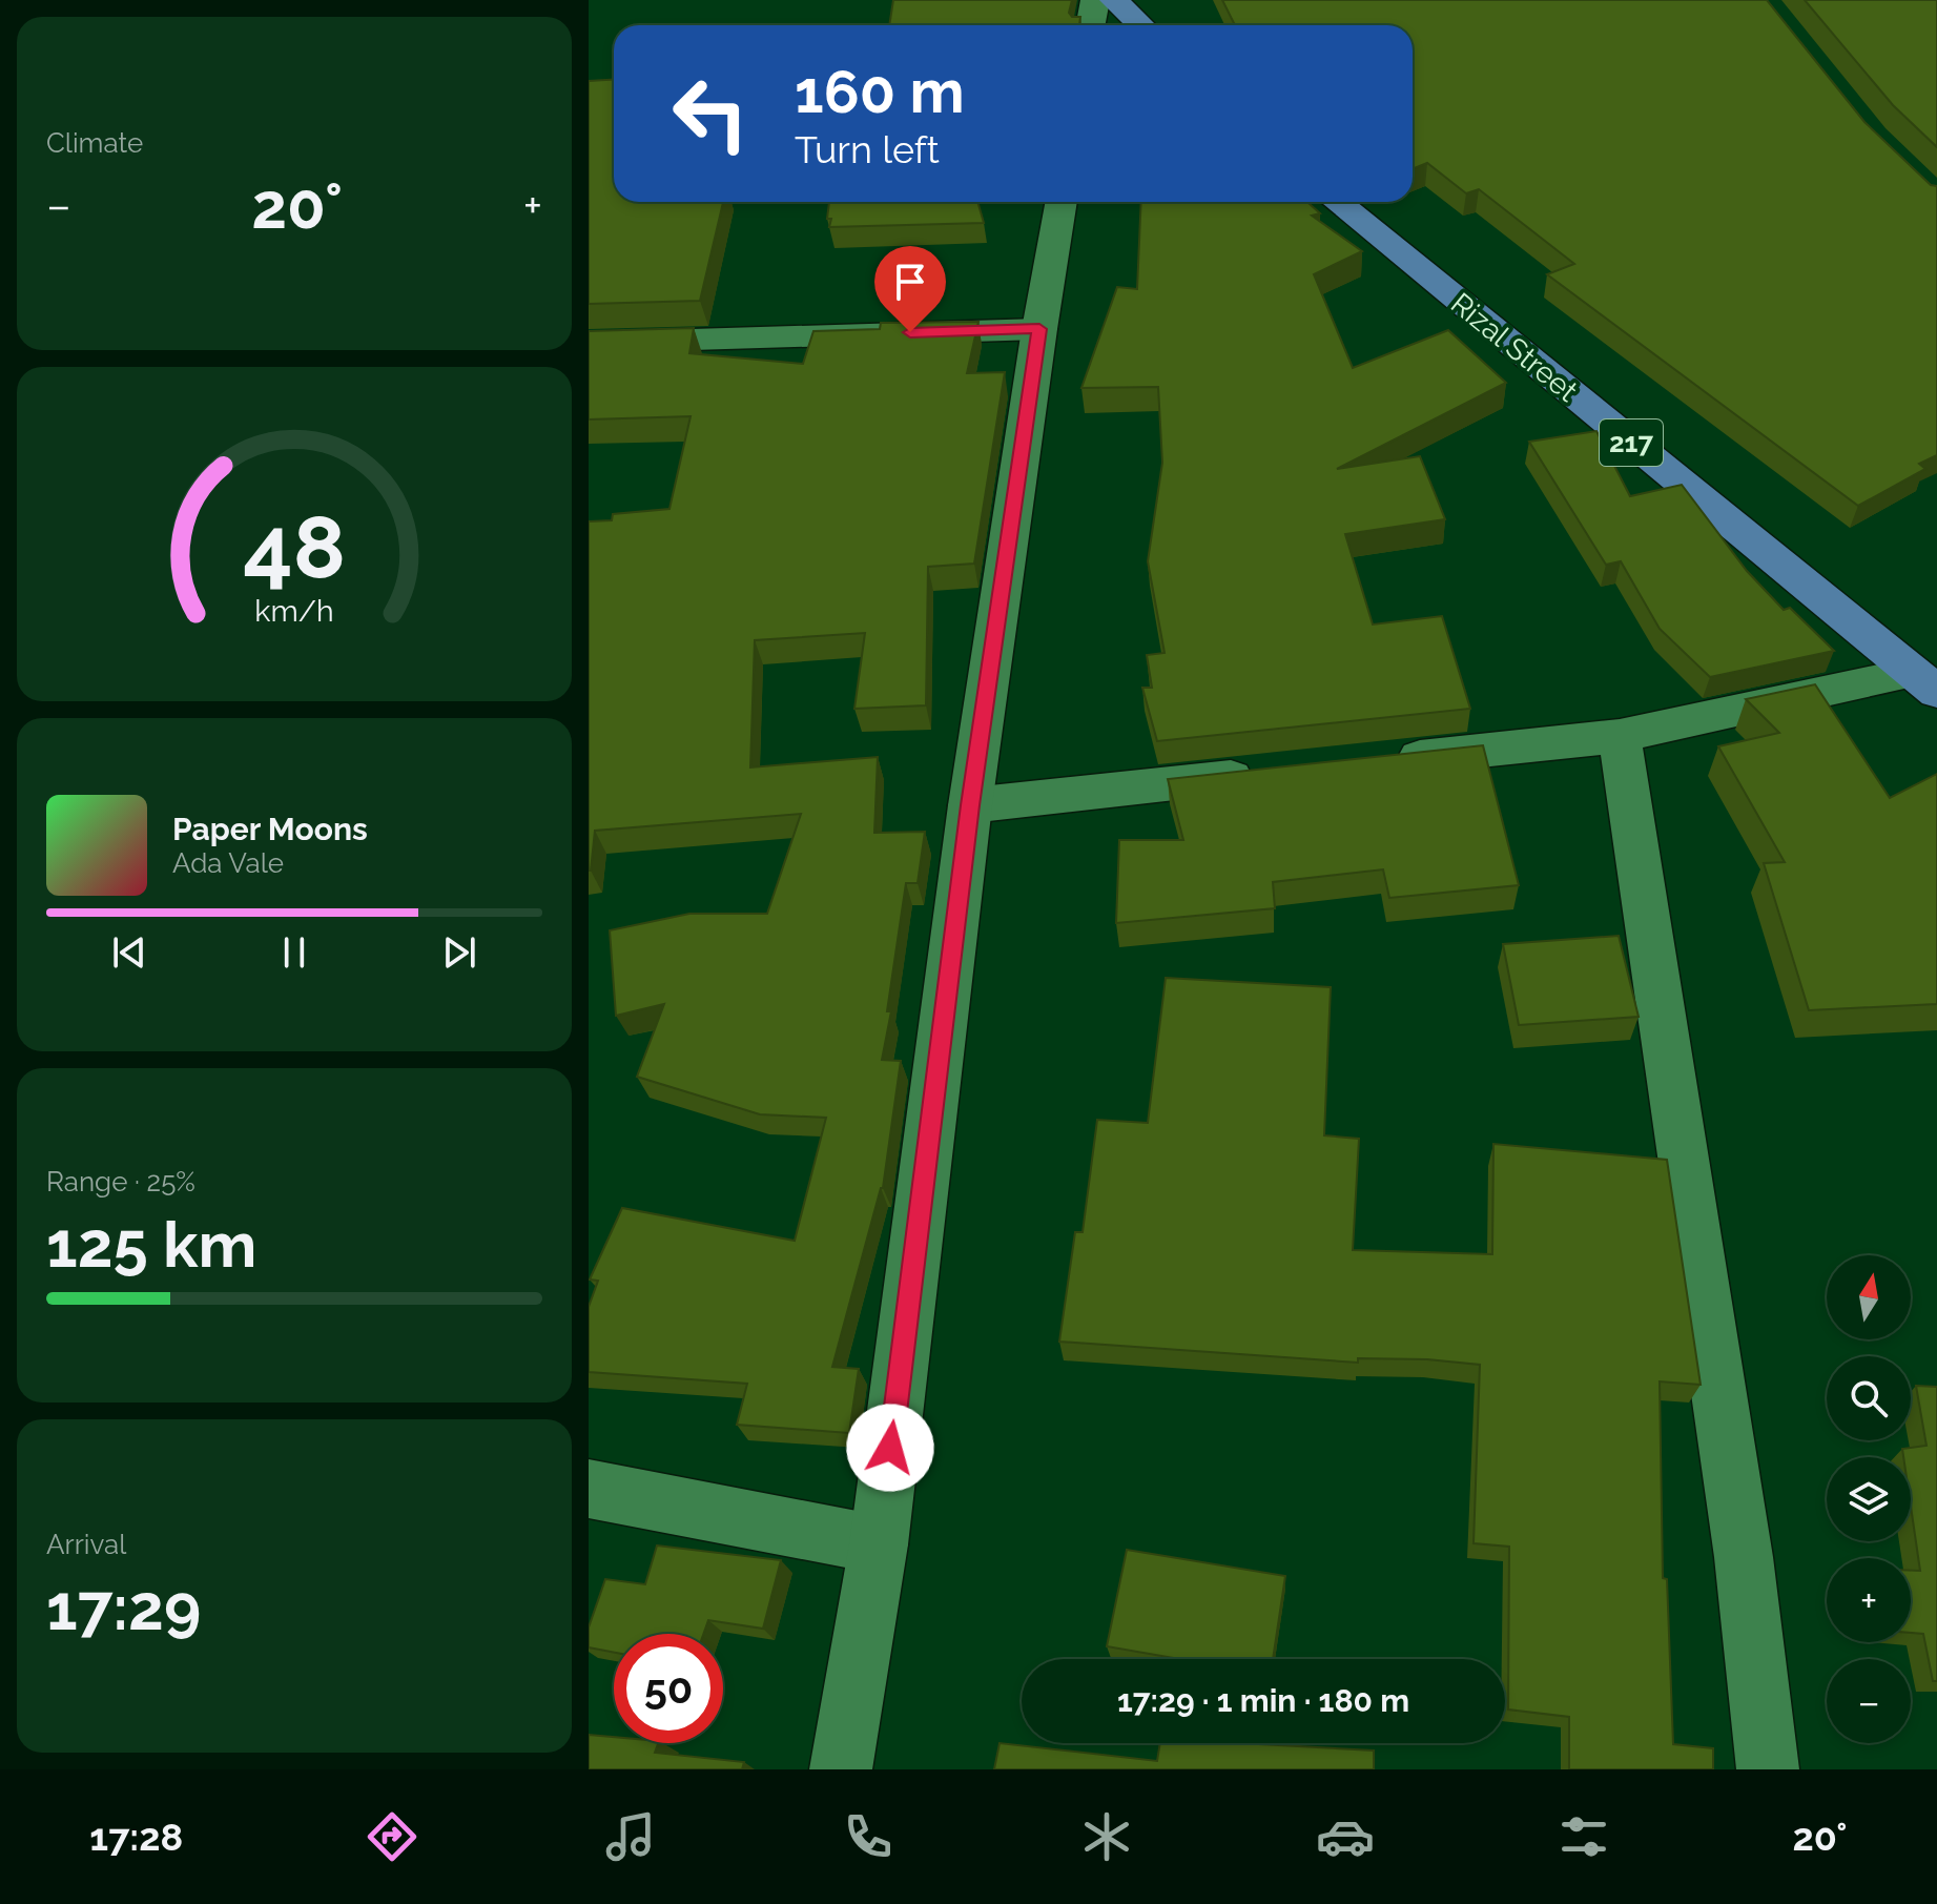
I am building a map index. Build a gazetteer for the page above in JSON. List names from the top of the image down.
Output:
{
  "streets": {
    "main road": ["Rizal Street", "217"]
  },
  "north": "top",
  "page": {
    "tile": [
      "Climate",
      ["Range · 25%", "125 km"],
      ["Arrival", "17:29"]
    ],
    "turn": ["160 m", "Turn left"],
    "heat": ["−", "20°", "+"],
    "song": ["Paper Moons", "Ada Vale"],
    "map_buttons": ["+", "−"],
    "limit": "50",
    "trip": "17:29 · 1 min · 180 m",
    "tabs": ["17:28", "20°"],
    "gauge": ["48", "km/h"]
  }
}
